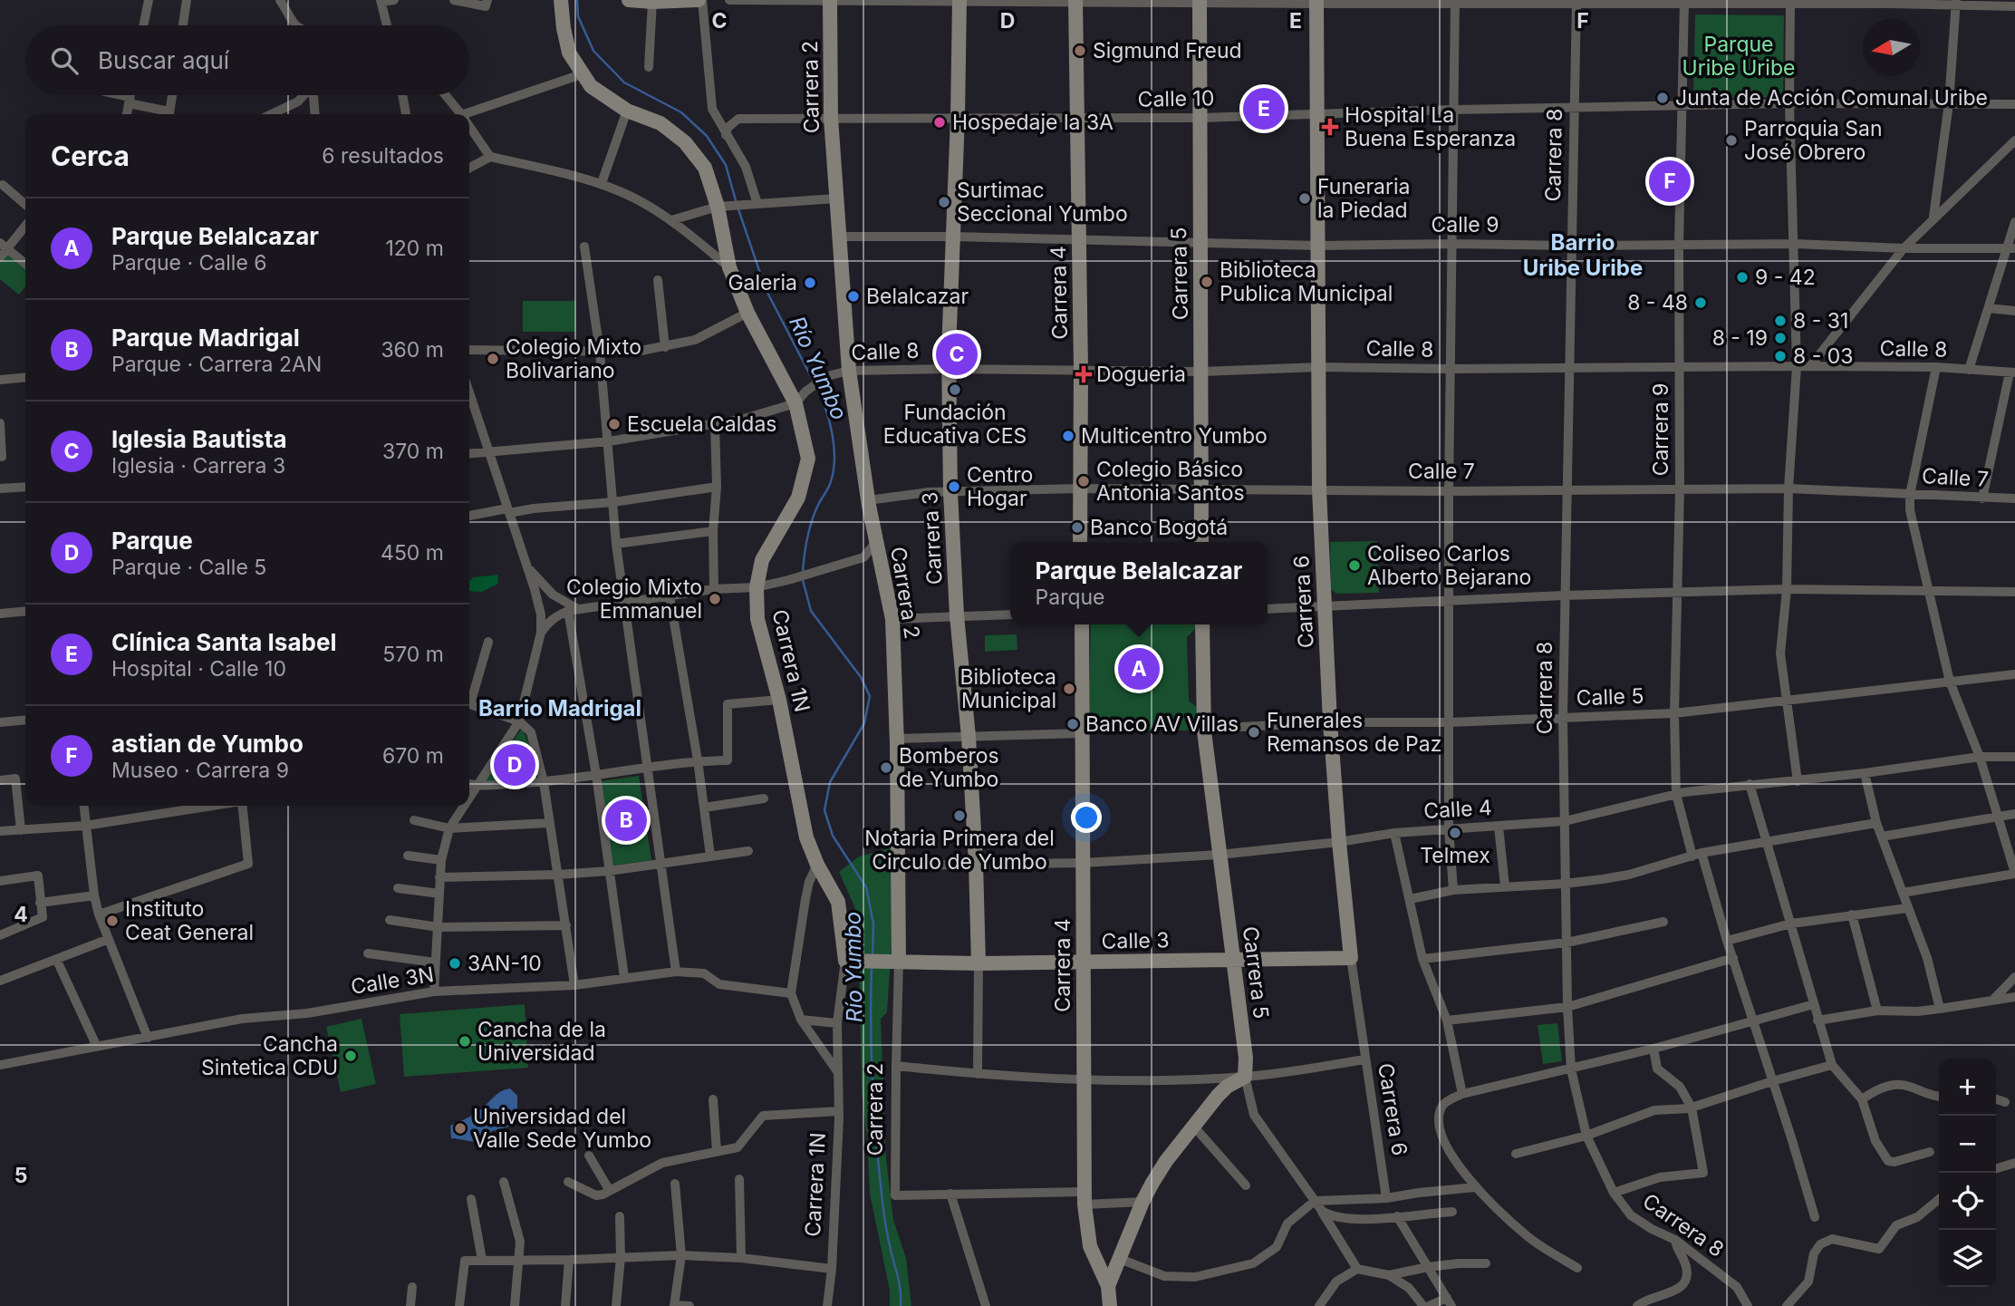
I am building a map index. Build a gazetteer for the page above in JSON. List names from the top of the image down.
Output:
{
  "streets": {
    "street": [
      "Carrera 2",
      "Calle 10",
      "Carrera 8",
      "Calle 9",
      "Carrera 5",
      "Carrera 4",
      "Calle 8",
      "Carrera 9",
      "Calle 7",
      "Carrera 3",
      "Carrera 6",
      "Carrera 1N",
      "Calle 5",
      "Calle 4",
      "Calle 3",
      "Calle 3N"
    ]
  },
  "crossings": [
    ["Carrera 2", "Calle 10"],
    ["Carrera 2", "Calle 9"],
    ["Carrera 2", "Calle 8"],
    ["Carrera 2", "Calle 7"],
    ["Carrera 2", "Calle 4"],
    ["Carrera 2", "Calle 3"],
    ["Calle 10", "Carrera 8"],
    ["Calle 10", "Carrera 5"],
    ["Calle 10", "Carrera 4"],
    ["Calle 10", "Carrera 9"],
    ["Calle 10", "Carrera 3"],
    ["Calle 10", "Carrera 6"],
    ["Carrera 8", "Calle 9"],
    ["Carrera 8", "Calle 8"],
    ["Carrera 8", "Calle 7"],
    ["Carrera 8", "Calle 5"],
    ["Carrera 8", "Calle 4"],
    ["Calle 9", "Carrera 5"],
    ["Calle 9", "Carrera 4"],
    ["Calle 9", "Carrera 9"],
    ["Calle 9", "Carrera 3"],
    ["Calle 9", "Carrera 6"],
    ["Carrera 5", "Calle 8"],
    ["Carrera 5", "Calle 7"],
    ["Carrera 5", "Calle 5"],
    ["Carrera 5", "Calle 4"],
    ["Carrera 5", "Calle 3"],
    ["Carrera 4", "Calle 8"],
    ["Carrera 4", "Calle 7"],
    ["Carrera 4", "Calle 4"],
    ["Carrera 4", "Calle 3"],
    ["Calle 8", "Carrera 9"],
    ["Calle 8", "Carrera 3"],
    ["Calle 8", "Carrera 6"],
    ["Calle 8", "Carrera 1N"],
    ["Carrera 9", "Calle 7"],
    ["Carrera 9", "Calle 5"],
    ["Carrera 9", "Calle 4"],
    ["Calle 7", "Carrera 3"],
    ["Calle 7", "Carrera 6"],
    ["Carrera 3", "Calle 4"],
    ["Carrera 3", "Calle 3"],
    ["Carrera 6", "Calle 5"],
    ["Carrera 6", "Calle 4"],
    ["Carrera 6", "Calle 3"],
    ["Carrera 1N", "Calle 3"]
  ],
  "districts": ["Barrio Uribe Uribe", "Barrio Madrigal"],
  "water": ["Río Yumbo"],
  "parks": ["Parque Uribe Uribe"],
  "places": {
    "other": [
      "Sigmund Freud",
      "Junta de Acción Comunal Uribe",
      "Hospedaje la 3A",
      "Parroquia San José Obrero",
      "Funeraria la Piedad",
      "Surtimac Seccional Yumbo",
      "9 - 42",
      "Biblioteca Publica Municipal",
      "Galeria",
      "Belalcazar",
      "8 - 48",
      "8 - 31",
      "8 - 19",
      "8 - 03",
      "Colegio Mixto Bolivariano",
      "Fundación Educativa CES",
      "Escuela Caldas",
      "Multicentro Yumbo",
      "Colegio Básico Antonia Santos",
      "Centro Hogar",
      "Banco Bogotá",
      "Coliseo Carlos Alberto Bejarano",
      "Colegio Mixto Emmanuel",
      "Biblioteca Municipal",
      "Banco AV Villas",
      "Funerales Remansos de Paz",
      "Bomberos de Yumbo",
      "Notaria Primera del Circulo de Yumbo",
      "Telmex",
      "Instituto Ceat General",
      "3AN-10",
      "Cancha de la Universidad",
      "Cancha Sintetica CDU",
      "Universidad del Valle Sede Yumbo"
    ],
    "health": ["Hospital La Buena Esperanza", "Dogueria"]
  },
  "north": "left",
  "page": {
    "search": "Buscar aquí",
    "pins": [
      "E",
      "F",
      "C",
      "A",
      "D",
      "B"
    ],
    "heading": ["Cerca", "6 resultados"],
    "list": [
      {
        "mark": "A",
        "name": "Parque Belalcazar",
        "note": "Parque · Calle 6",
        "value": "120 m"
      },
      {
        "mark": "B",
        "name": "Parque Madrigal",
        "note": "Parque · Carrera 2AN",
        "value": "360 m"
      },
      {
        "mark": "C",
        "name": "Iglesia Bautista",
        "note": "Iglesia · Carrera 3",
        "value": "370 m"
      },
      {
        "mark": "D",
        "name": "Parque",
        "note": "Parque · Calle 5",
        "value": "450 m"
      },
      {
        "mark": "E",
        "name": "Clínica Santa Isabel",
        "note": "Hospital · Calle 10",
        "value": "570 m"
      },
      {
        "mark": "F",
        "name": "astian de Yumbo",
        "note": "Museo · Carrera 9",
        "value": "670 m"
      }
    ],
    "popup": ["Parque Belalcazar", "Parque"],
    "map_buttons": ["+", "−"]
  },
  "grid": {
    "columns": [
      "C",
      "D",
      "E",
      "F"
    ],
    "rows": ["4", "5"]
  }
}
